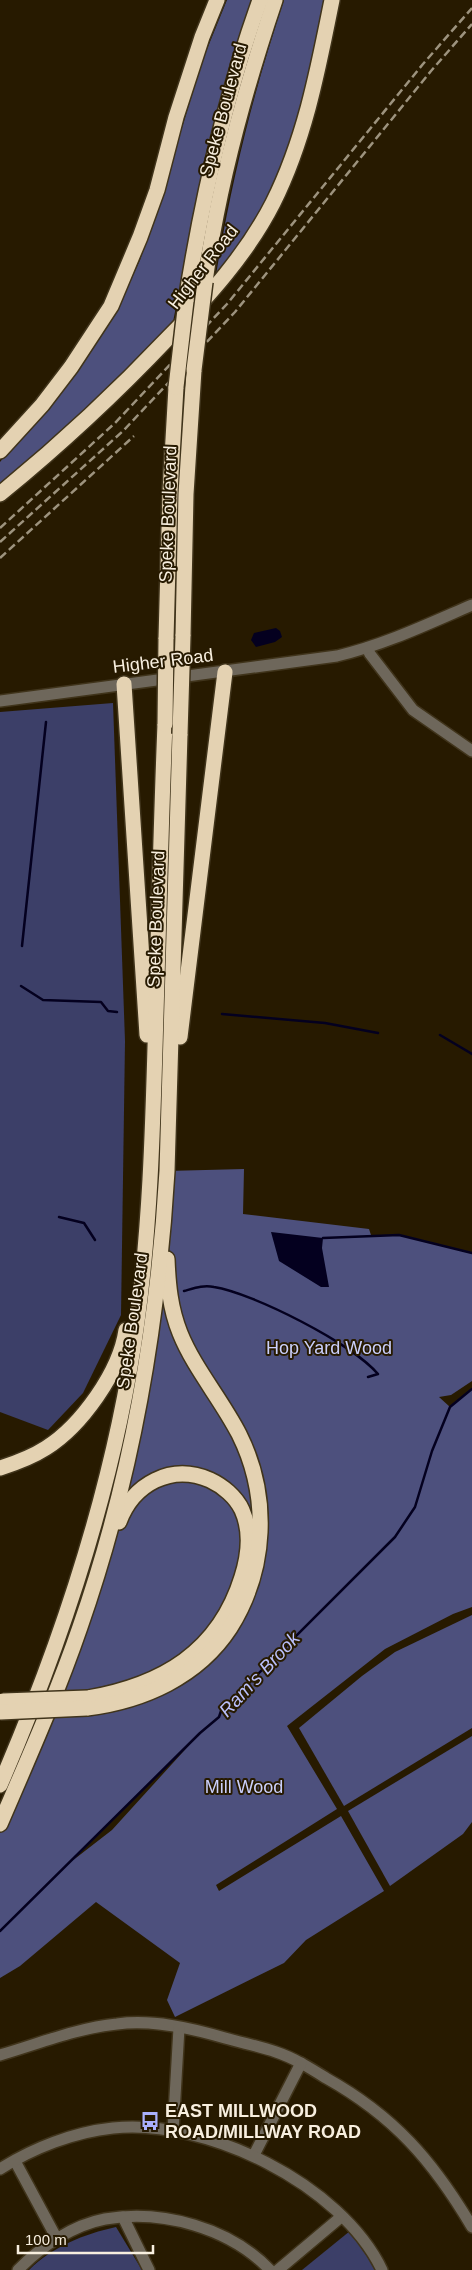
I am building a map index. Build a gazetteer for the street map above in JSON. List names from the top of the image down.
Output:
{
  "streets": {
    "highway": ["Speke Boulevard", "Higher Road"]
  },
  "water": ["Ram's Brook"],
  "parks": ["Hop Yard Wood", "Mill Wood"],
  "places": {
    "bus stop": ["EAST MILLWOOD ROAD/MILLWAY ROAD"]
  },
  "scale_bar": "100 m"
}
